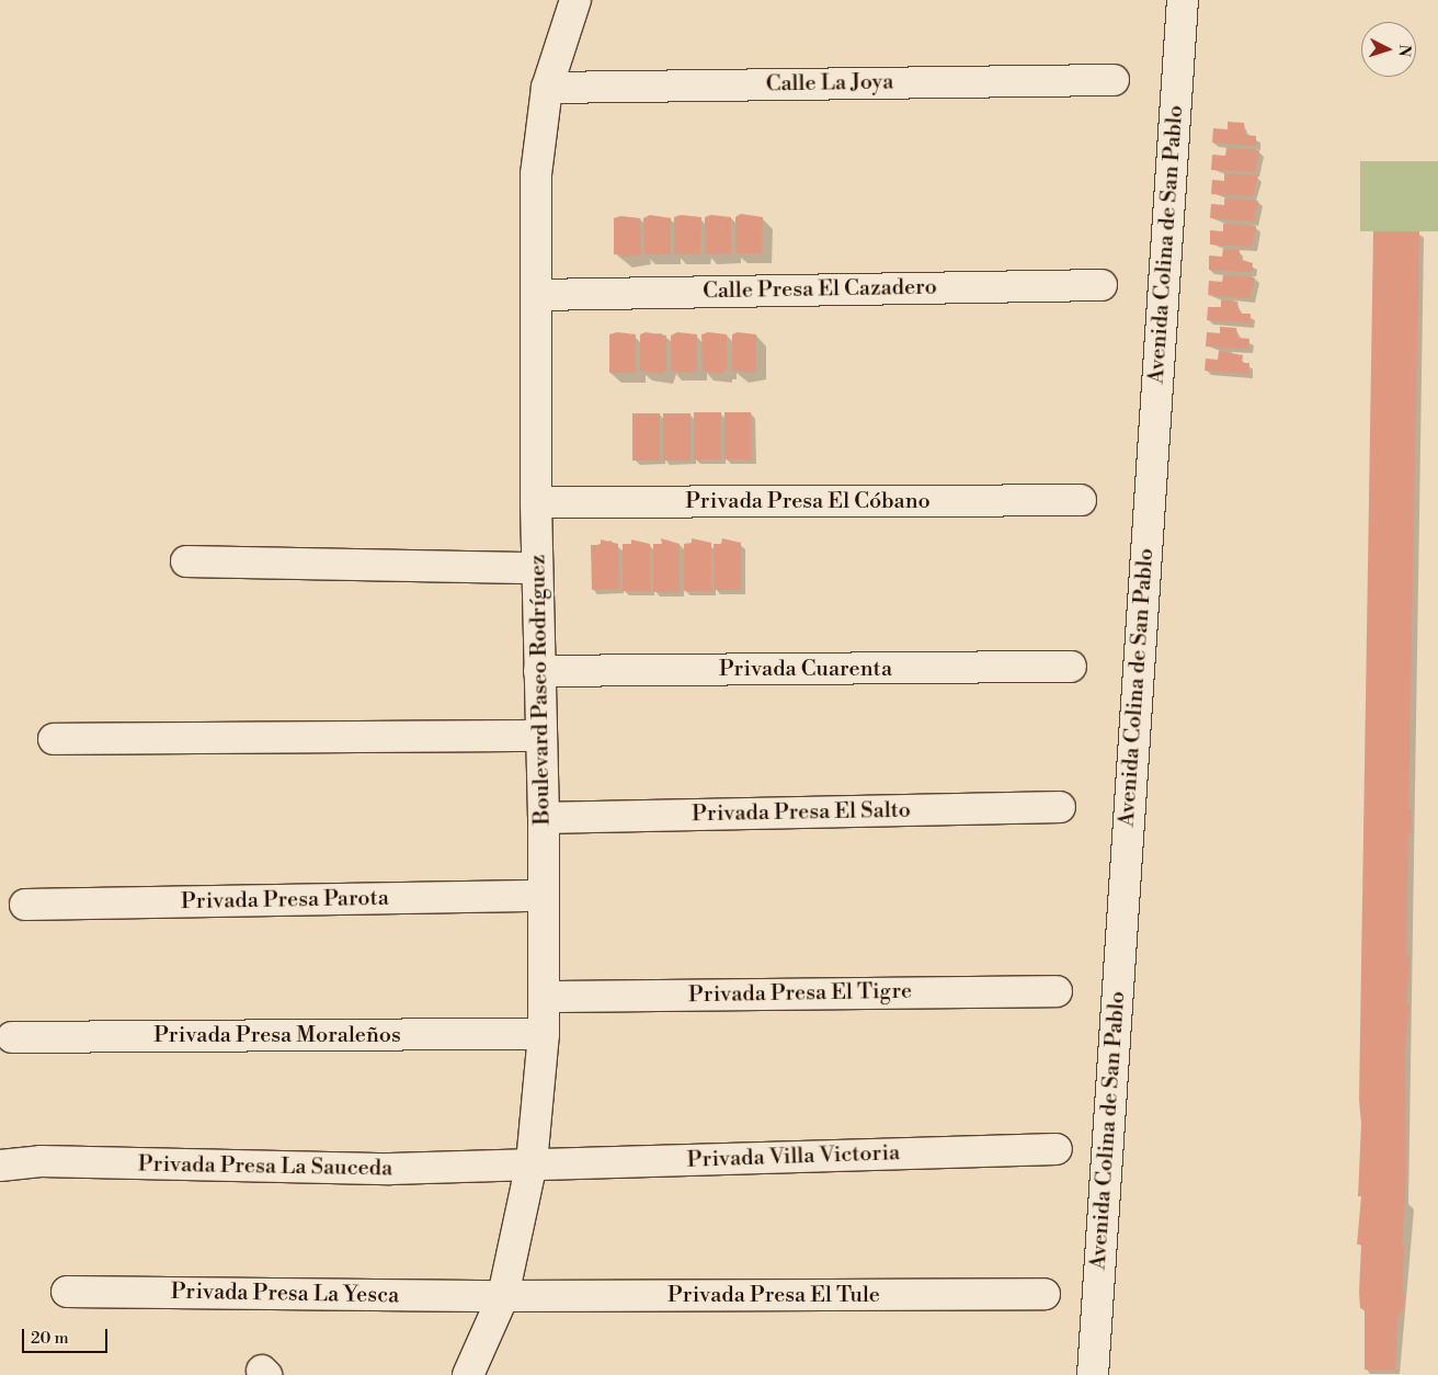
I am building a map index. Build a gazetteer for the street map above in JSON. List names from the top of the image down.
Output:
{
  "streets": {
    "street": [
      "Calle La Joya",
      "Avenida Colina de San Pablo",
      "Calle Presa El Cazadero",
      "Privada Presa El Cóbano",
      "Privada Cuarenta",
      "Boulevard Paseo Rodríguez",
      "Privada Presa El Salto",
      "Privada Presa Parota",
      "Privada Presa El Tigre",
      "Privada Presa Moraleños",
      "Privada Villa Victoria",
      "Privada Presa La Sauceda",
      "Privada Presa La Yesca",
      "Privada Presa El Tule"
    ]
  },
  "crossings": [
    ["Calle La Joya", "Boulevard Paseo Rodríguez"],
    ["Calle Presa El Cazadero", "Boulevard Paseo Rodríguez"],
    ["Privada Presa El Cóbano", "Boulevard Paseo Rodríguez"],
    ["Privada Cuarenta", "Boulevard Paseo Rodríguez"],
    ["Boulevard Paseo Rodríguez", "Privada Presa El Salto"],
    ["Boulevard Paseo Rodríguez", "Privada Presa Parota"],
    ["Boulevard Paseo Rodríguez", "Privada Presa El Tigre"],
    ["Boulevard Paseo Rodríguez", "Privada Presa Moraleños"],
    ["Boulevard Paseo Rodríguez", "Privada Villa Victoria"],
    ["Boulevard Paseo Rodríguez", "Privada Presa La Sauceda"],
    ["Boulevard Paseo Rodríguez", "Privada Presa La Yesca"],
    ["Boulevard Paseo Rodríguez", "Privada Presa El Tule"],
    ["Privada Villa Victoria", "Privada Presa La Sauceda"],
    ["Privada Presa La Yesca", "Privada Presa El Tule"]
  ],
  "scale_bar": "20 m",
  "north": "right"
}
